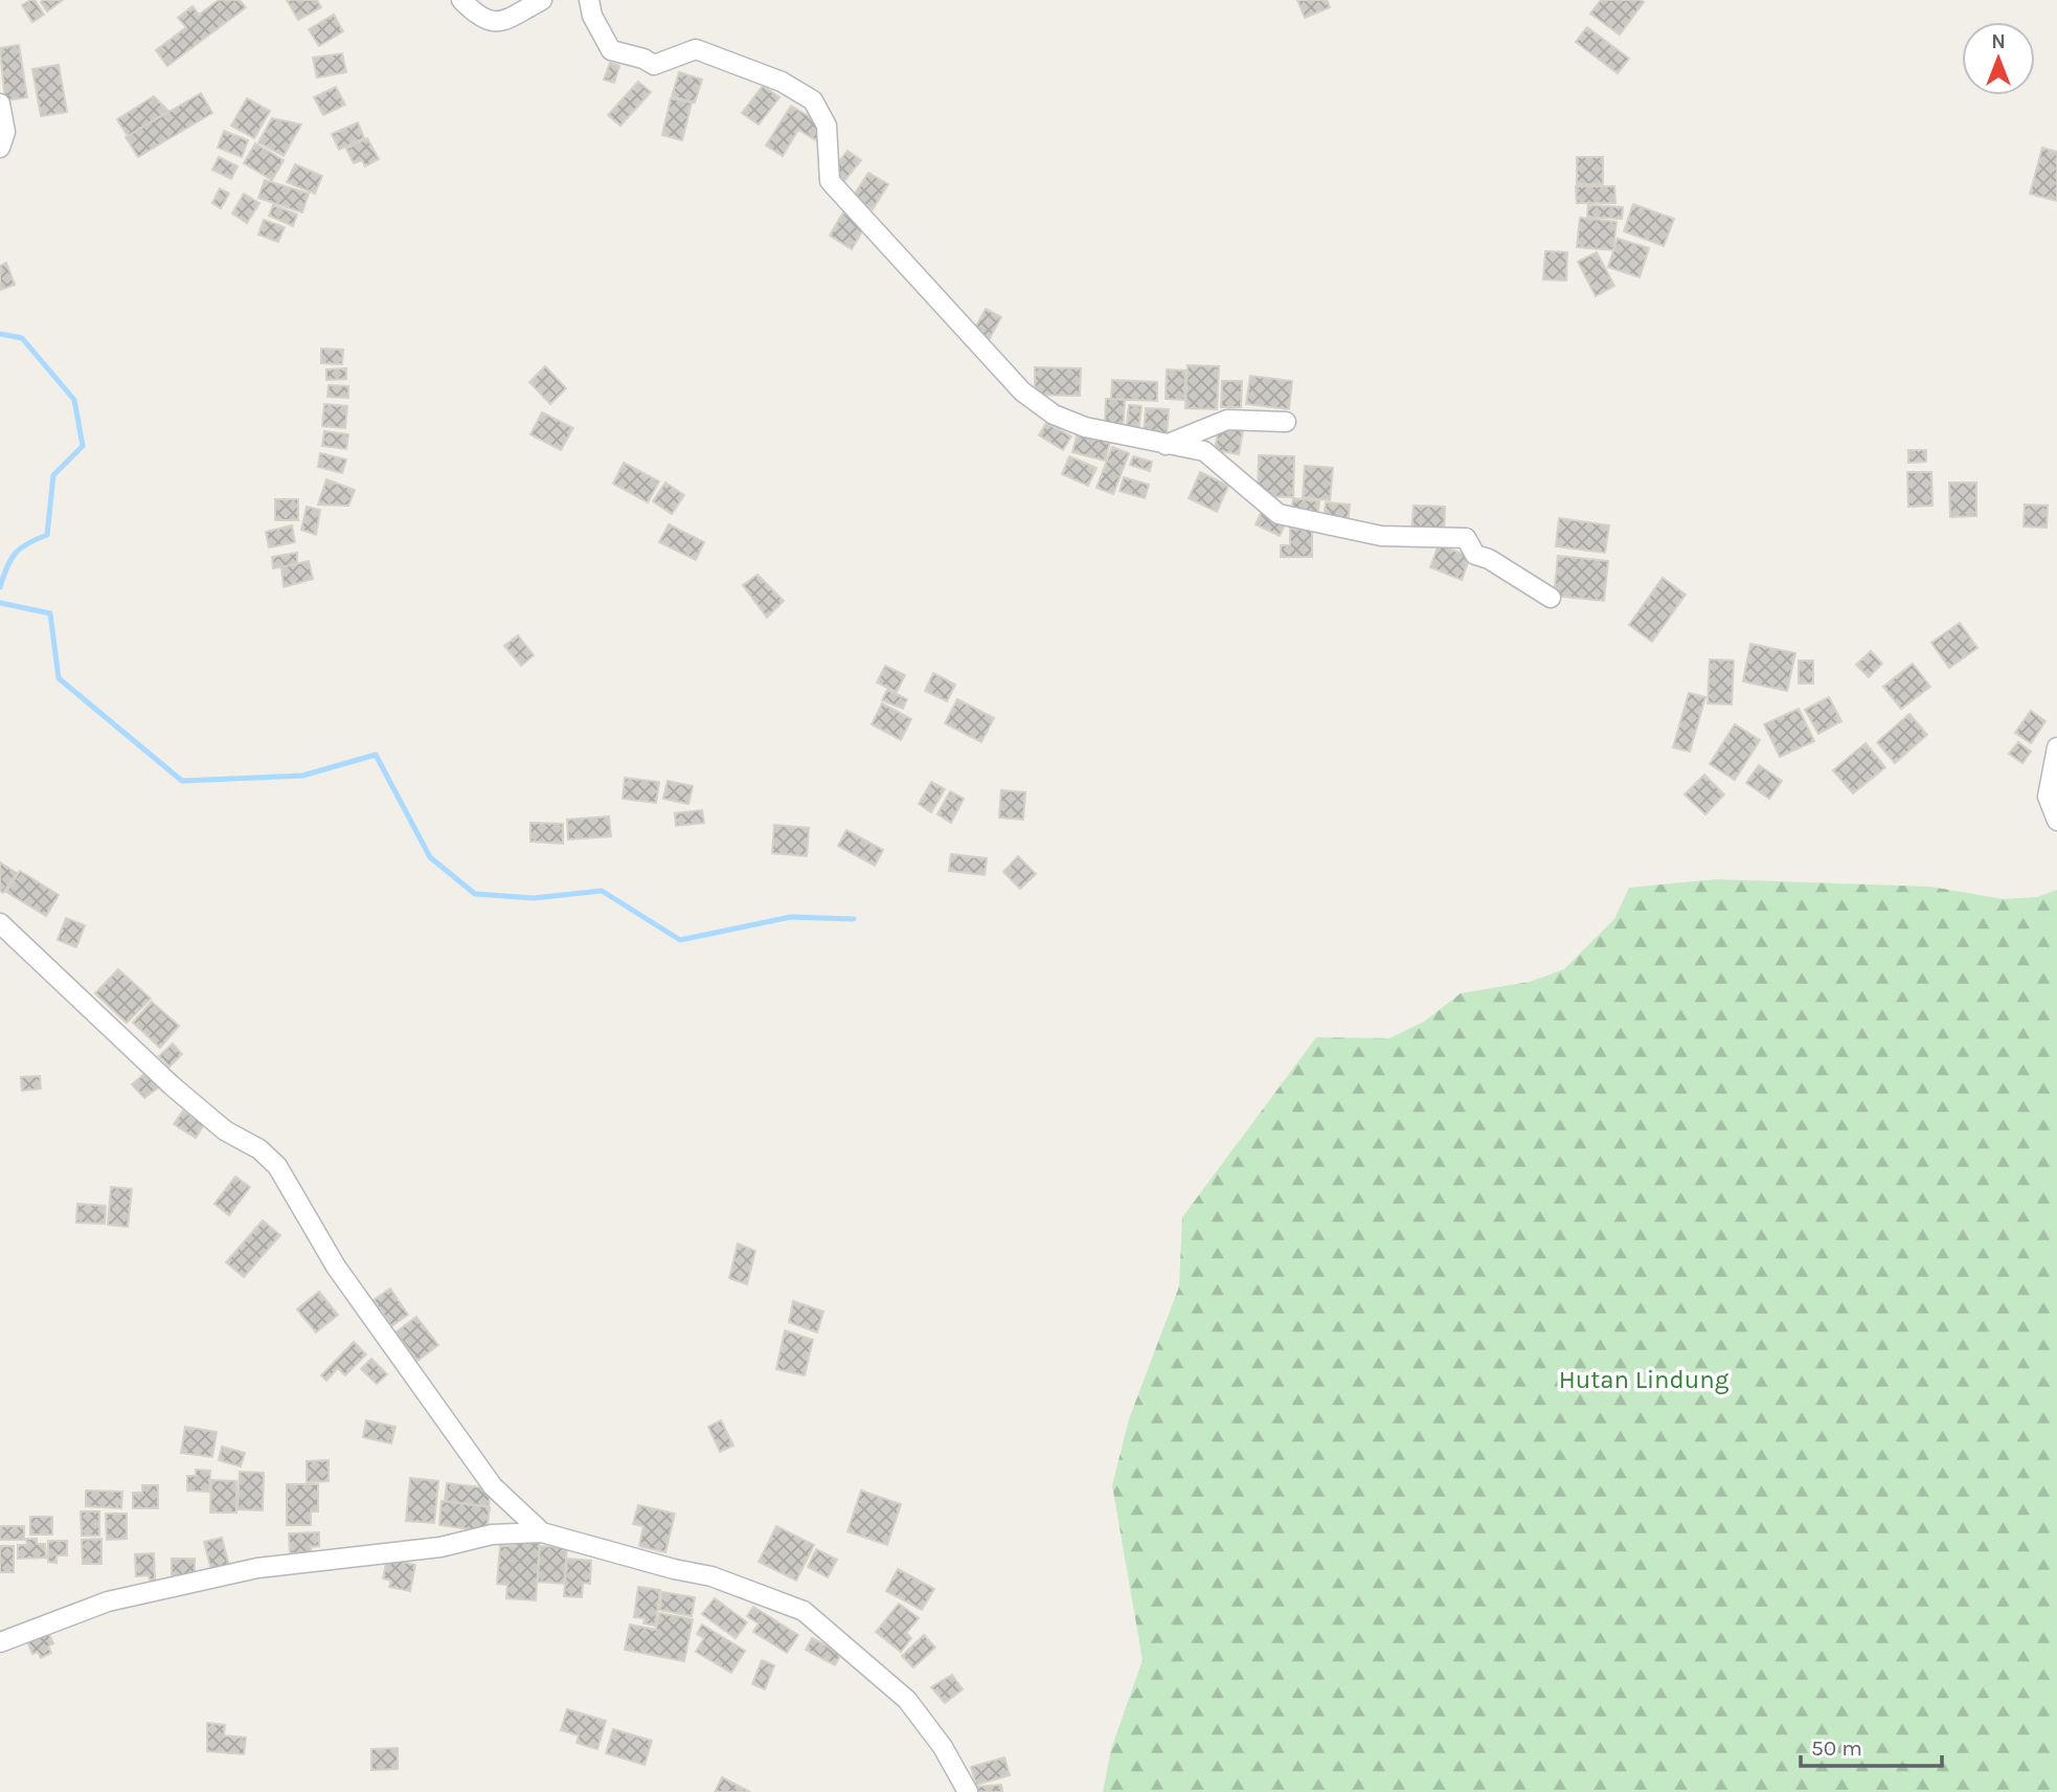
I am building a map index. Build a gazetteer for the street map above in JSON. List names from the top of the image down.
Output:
{
  "parks": ["Hutan Lindung"],
  "scale_bar": "50 m",
  "north": "top"
}
